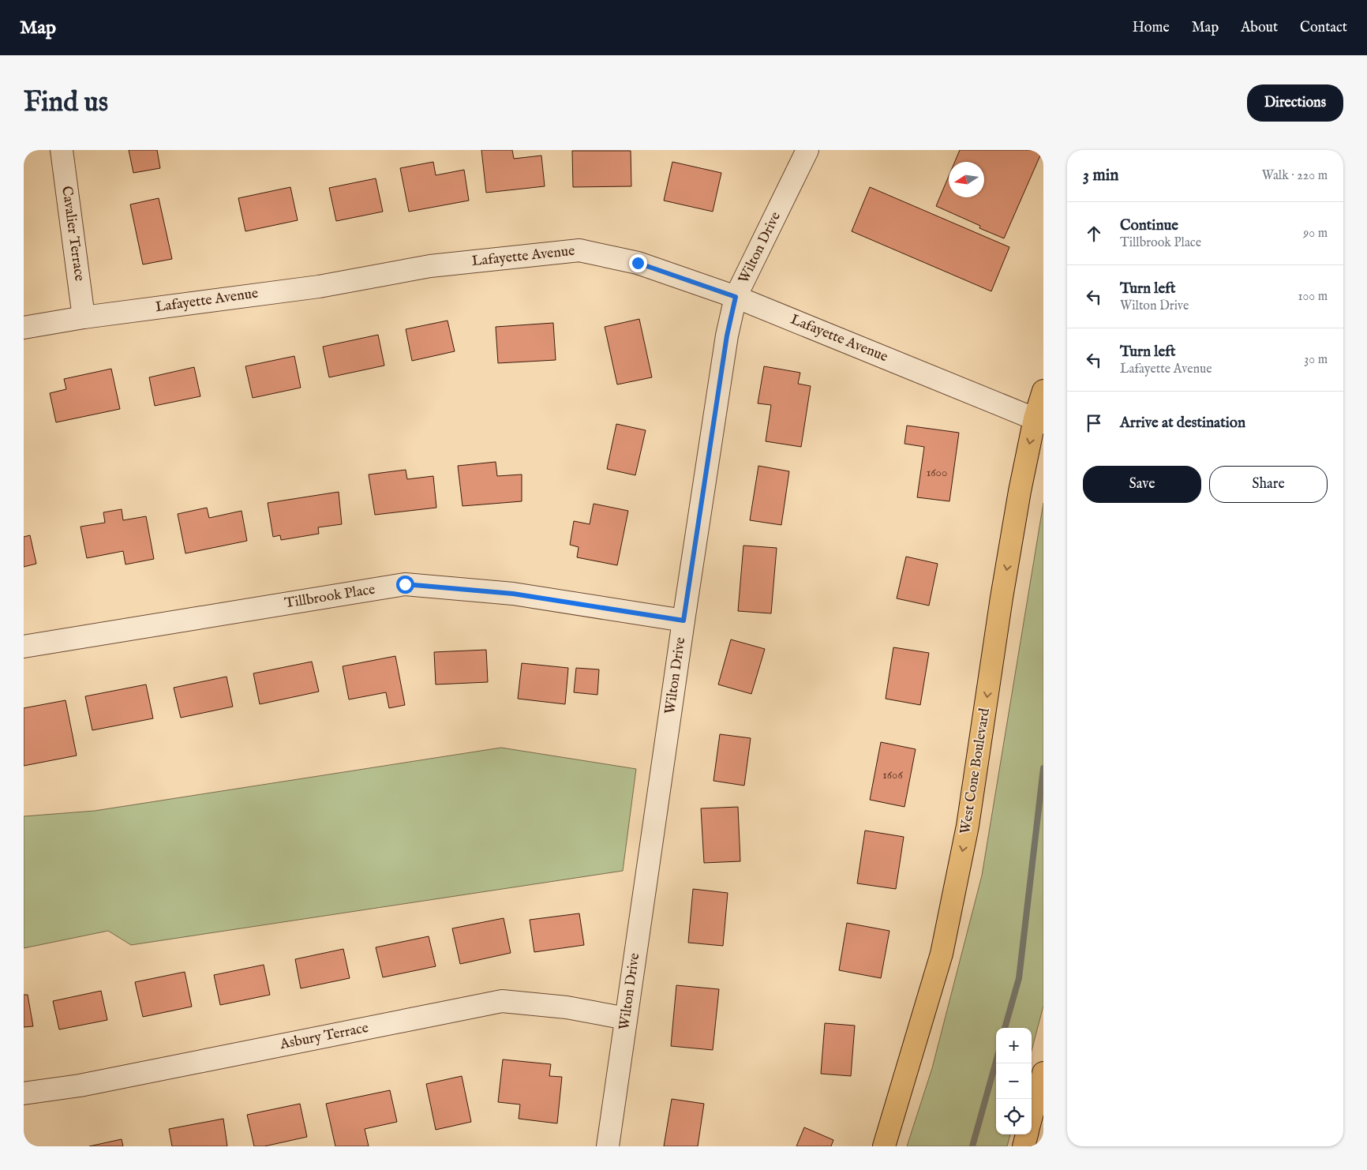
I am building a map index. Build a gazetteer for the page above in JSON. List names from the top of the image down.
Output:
{
  "streets": {
    "main road": ["West Cone Boulevard"],
    "street": [
      "Cavalier Terrace",
      "Wilton Drive",
      "Lafayette Avenue",
      "Tillbrook Place",
      "Asbury Terrace"
    ]
  },
  "crossings": [
    ["Cavalier Terrace", "Lafayette Avenue"],
    ["Wilton Drive", "Lafayette Avenue"],
    ["Wilton Drive", "Tillbrook Place"],
    ["Wilton Drive", "Asbury Terrace"],
    ["Lafayette Avenue", "West Cone Boulevard"]
  ],
  "one_way": ["West Cone Boulevard"],
  "house_numbers": ["1600", "1606"],
  "north": "left",
  "page": {
    "header": "Map",
    "nav": [
      "Home",
      "Map",
      "About",
      "Contact"
    ],
    "buttons": [
      "Directions",
      ["Save", "Share"]
    ],
    "title": "Find us",
    "heading": ["3 min", "Walk · 220 m"],
    "list": [
      ["Continue", "Tillbrook Place", "90 m"],
      ["Turn left", "Wilton Drive", "100 m"],
      ["Turn left", "Lafayette Avenue", "30 m"],
      "Arrive at destination"
    ],
    "map_buttons": ["+", "−"]
  }
}
